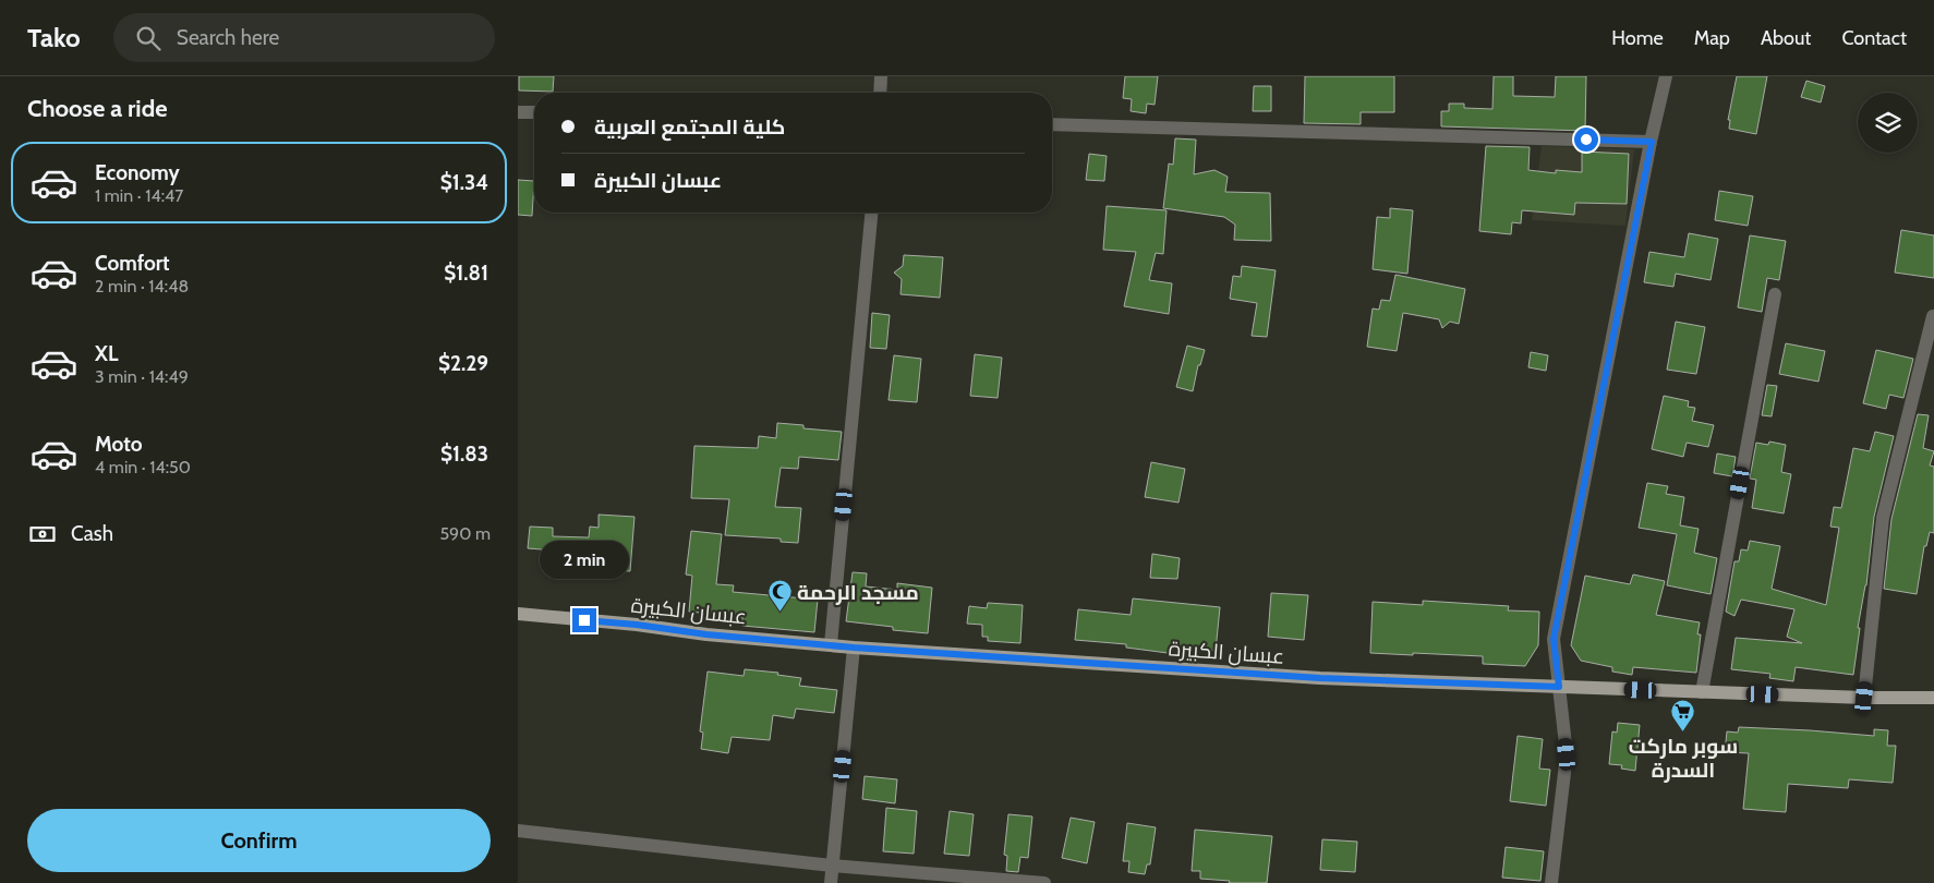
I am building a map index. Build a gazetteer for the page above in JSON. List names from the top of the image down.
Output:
{
  "streets": {
    "main road": ["عبسان الكبيرة"]
  },
  "places": {
    "mosque": ["مسجد الرحمة"],
    "supermarket": ["سوبر ماركت السدرة"]
  },
  "page": {
    "header": "Tako",
    "search": "Search here",
    "nav": [
      "Home",
      "Map",
      "About",
      "Contact"
    ],
    "heading": "Choose a ride",
    "banner": ["كلية المجتمع العربية", "عبسان الكبيرة"],
    "list": [
      {
        "name": "Economy",
        "note": "1 min · 14:47",
        "value": "$1.34"
      },
      {
        "name": "Comfort",
        "note": "2 min · 14:48",
        "value": "$1.81"
      },
      {
        "name": "XL",
        "note": "3 min · 14:49",
        "value": "$2.29"
      },
      {
        "name": "Moto",
        "note": "4 min · 14:50",
        "value": "$1.83"
      }
    ],
    "pay": ["Cash", "590 m"],
    "bubble": "2 min",
    "buttons": "Confirm"
  }
}
